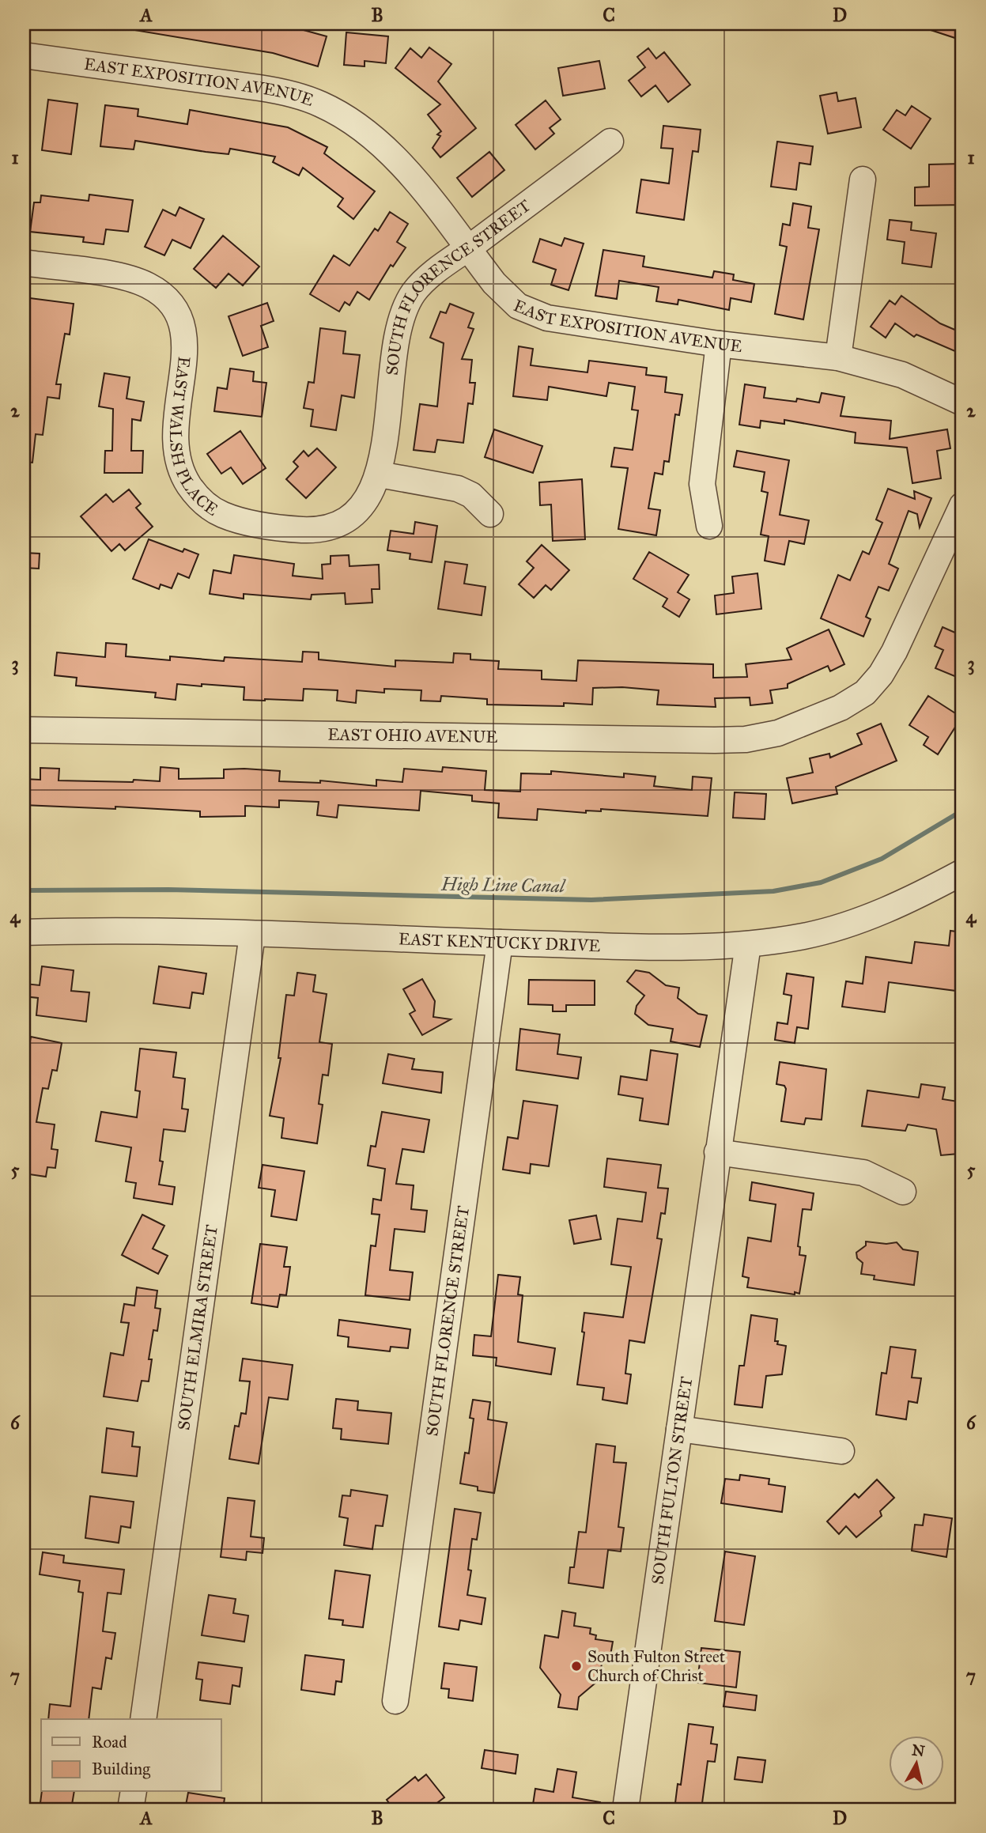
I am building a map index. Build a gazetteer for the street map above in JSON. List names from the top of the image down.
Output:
{
  "streets": {
    "street": [
      "EAST EXPOSITION AVENUE",
      "SOUTH FLORENCE STREET",
      "EAST WALSH PLACE",
      "EAST OHIO AVENUE",
      "EAST KENTUCKY DRIVE",
      "SOUTH ELMIRA STREET",
      "SOUTH FULTON STREET"
    ]
  },
  "crossings": [
    ["EAST EXPOSITION AVENUE", "SOUTH FLORENCE STREET"],
    ["SOUTH FLORENCE STREET", "EAST WALSH PLACE"],
    ["SOUTH FLORENCE STREET", "EAST KENTUCKY DRIVE"],
    ["EAST KENTUCKY DRIVE", "SOUTH ELMIRA STREET"],
    ["EAST KENTUCKY DRIVE", "SOUTH FULTON STREET"]
  ],
  "water": ["High Line Canal"],
  "places": ["South Fulton Street Church of Christ"],
  "legend": ["Road", "Building"],
  "north": "top",
  "grid": {
    "columns": [
      "A",
      "B",
      "C",
      "D"
    ],
    "rows": [
      "1",
      "2",
      "3",
      "4",
      "5",
      "6",
      "7"
    ]
  }
}
